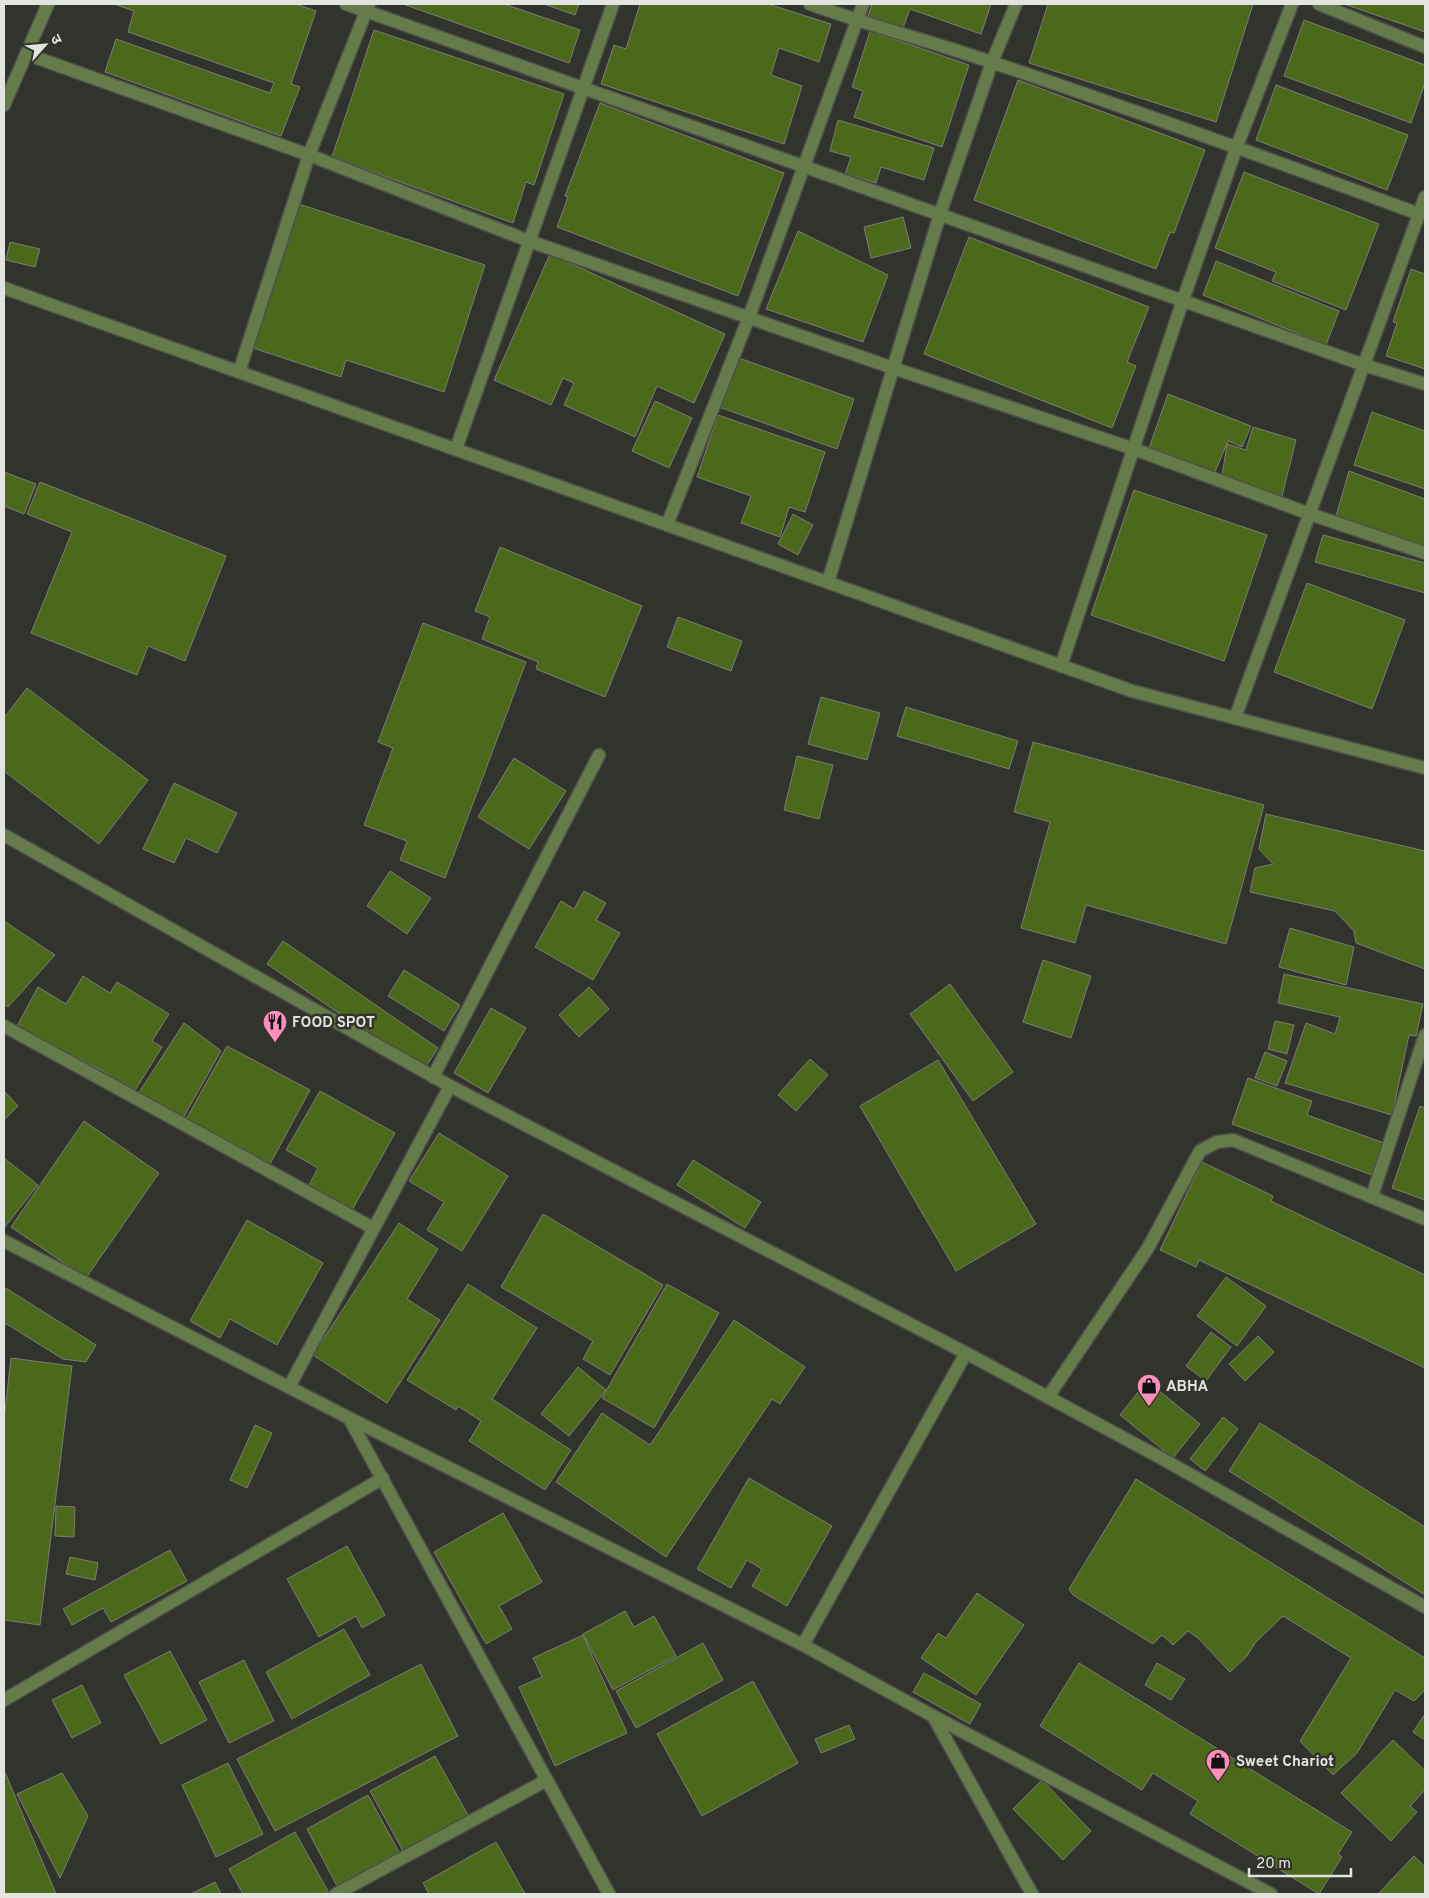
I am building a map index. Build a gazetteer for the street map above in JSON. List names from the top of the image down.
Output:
{
  "places": {
    "restaurant": ["FOOD SPOT"],
    "shop": ["ABHA", "Sweet Chariot"]
  },
  "scale_bar": "20 m",
  "north": "top right"
}
